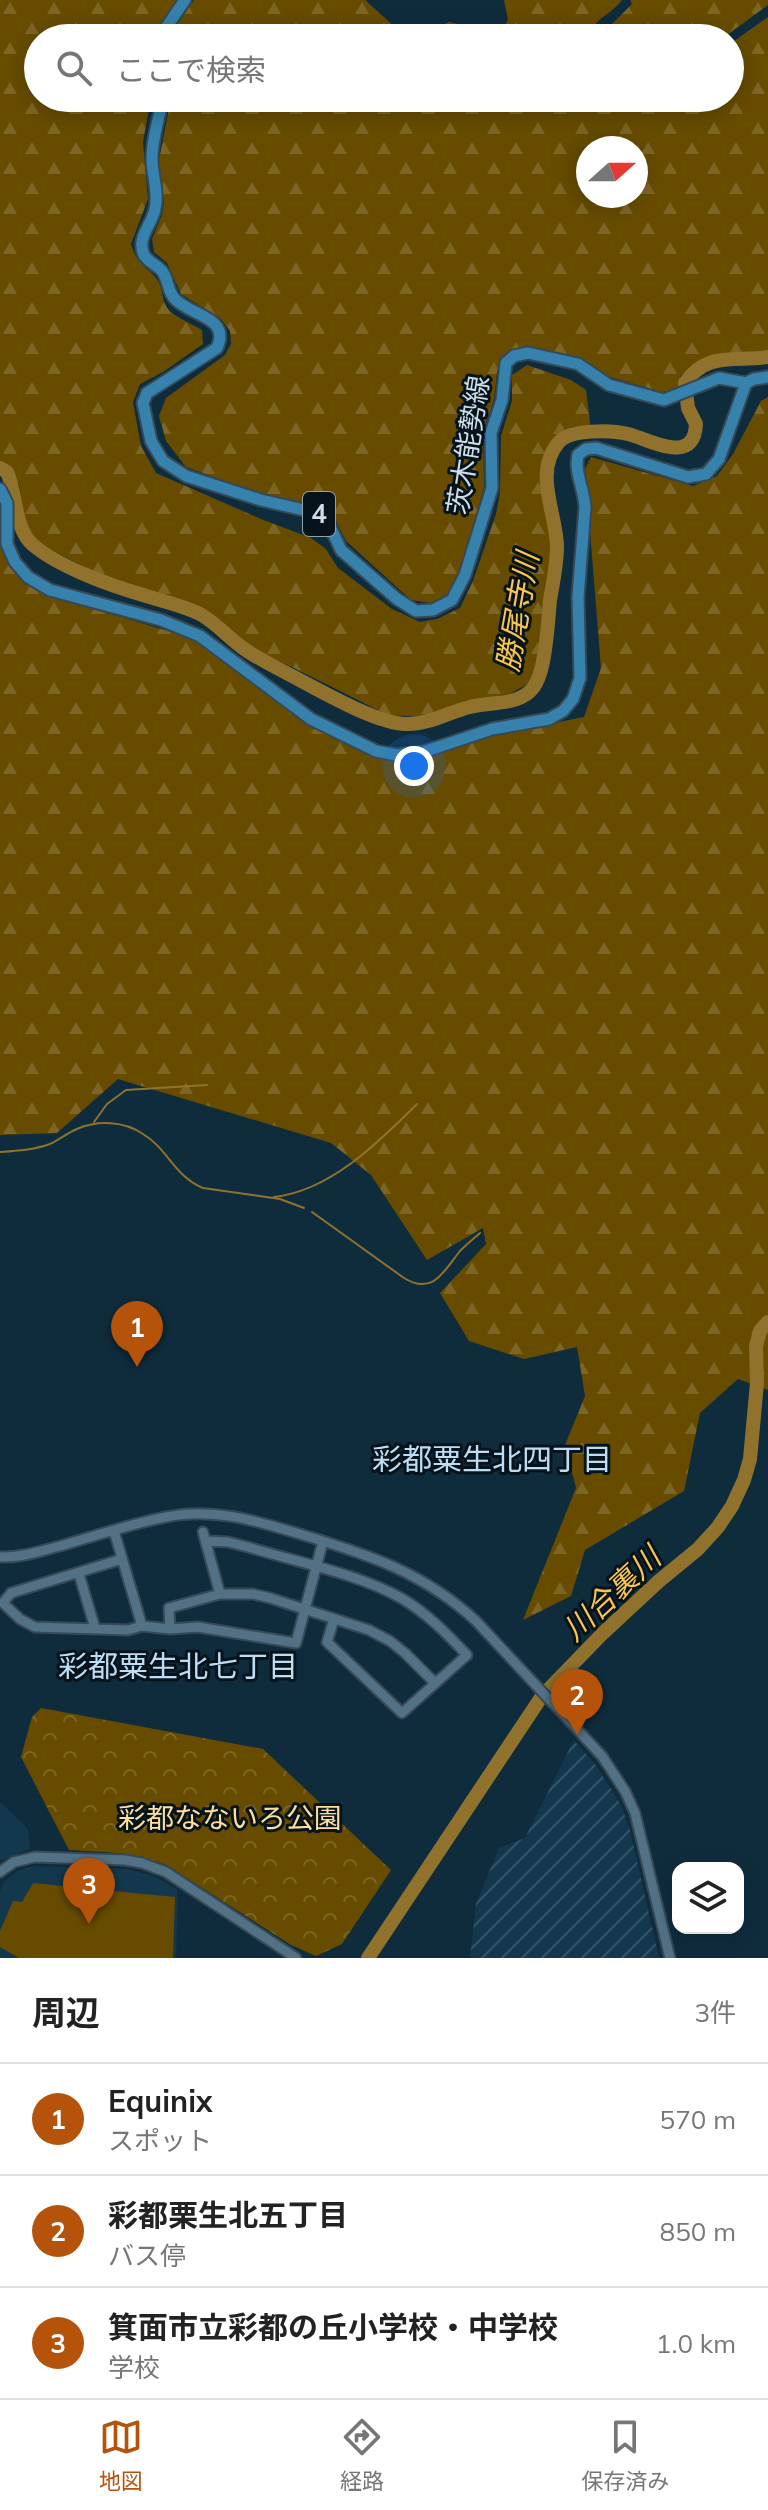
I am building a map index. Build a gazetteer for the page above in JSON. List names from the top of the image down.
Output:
{
  "streets": {
    "main road": ["茨木能勢線", "4"]
  },
  "districts": ["彩都粟生北四丁目", "彩都粟生北七丁目"],
  "water": ["勝尾寺川", "川合裏川"],
  "parks": ["彩都なないろ公園"],
  "north": "right",
  "page": {
    "search": "ここで検索",
    "pins": ["1", "2", "3"],
    "heading": ["周辺", "3件"],
    "list": [
      {
        "mark": "1",
        "name": "Equinix",
        "note": "スポット",
        "value": "570 m"
      },
      {
        "mark": "2",
        "name": "彩都栗生北五丁目",
        "note": "バス停",
        "value": "850 m"
      },
      {
        "mark": "3",
        "name": "箕面市立彩都の丘小学校・中学校",
        "note": "学校",
        "value": "1.0 km"
      }
    ],
    "nav": ["地図", "経路", "保存済み"]
  }
}
